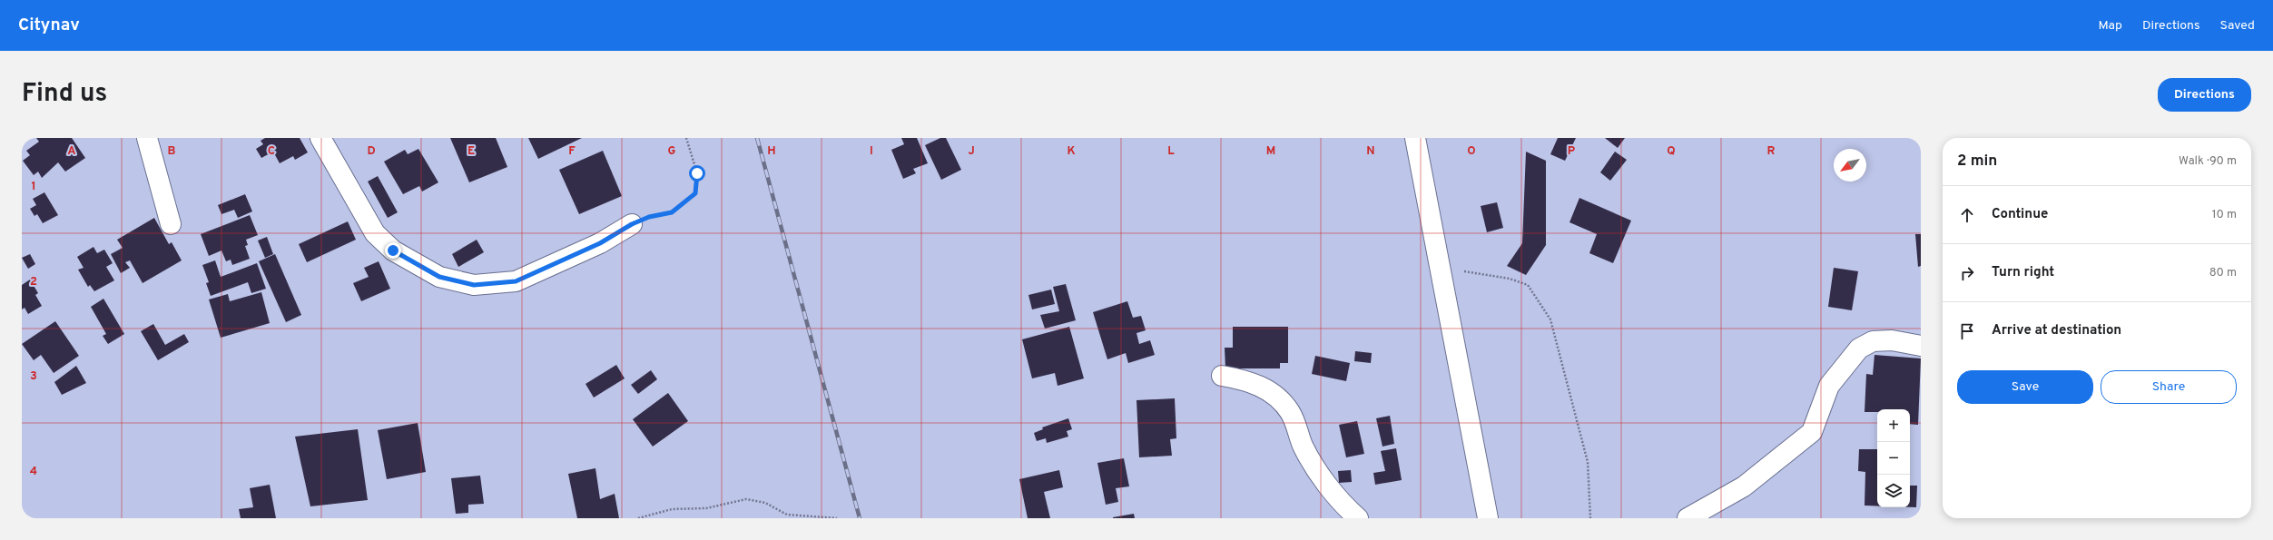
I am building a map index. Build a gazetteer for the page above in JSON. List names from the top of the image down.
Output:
{
  "north": "bottom left",
  "page": {
    "header": "Citynav",
    "nav": ["Map", "Directions", "Saved"],
    "title": "Find us",
    "buttons": [
      "Directions",
      ["Save", "Share"]
    ],
    "heading": ["2 min", "Walk · 90 m"],
    "list": [
      ["Continue", "10 m"],
      ["Turn right", "80 m"],
      "Arrive at destination"
    ],
    "map_buttons": ["+", "−"]
  },
  "grid": {
    "columns": [
      "A",
      "B",
      "C",
      "D",
      "E",
      "F",
      "G",
      "H",
      "I",
      "J",
      "K",
      "L",
      "M",
      "N",
      "O",
      "P",
      "Q",
      "R"
    ],
    "rows": [
      "1",
      "2",
      "3",
      "4"
    ]
  }
}
